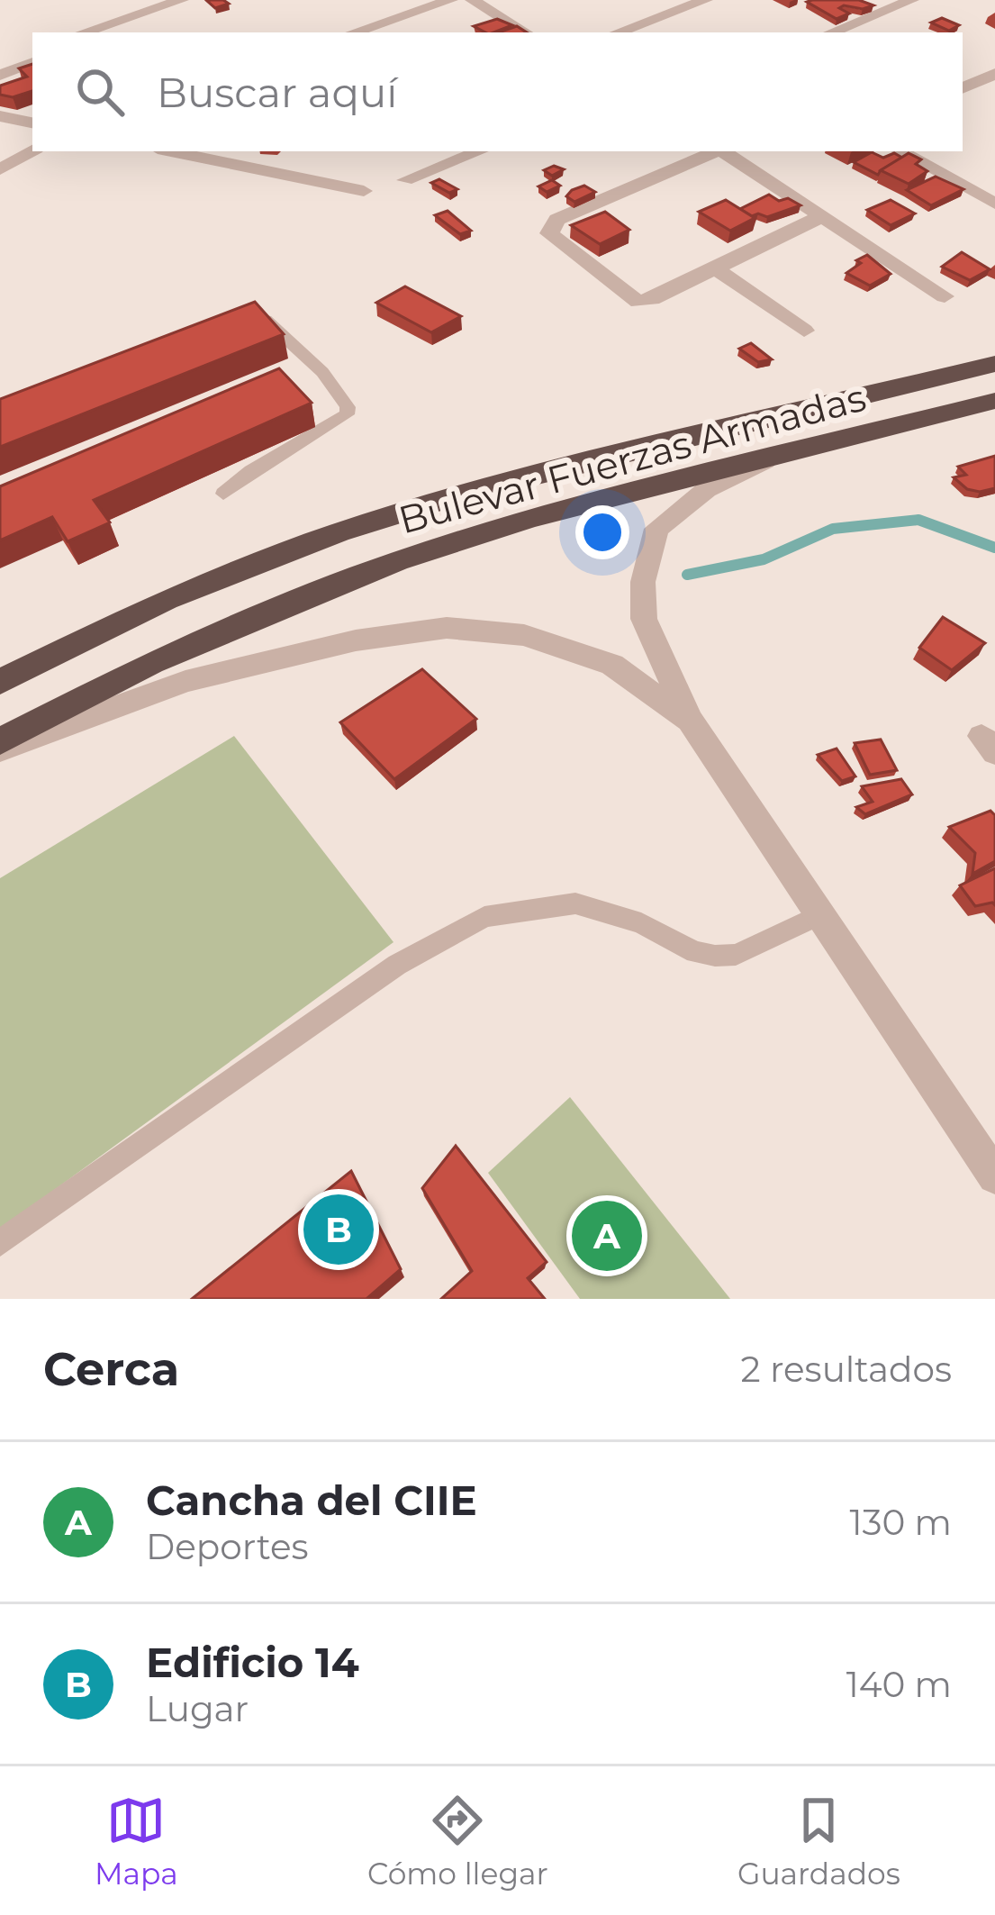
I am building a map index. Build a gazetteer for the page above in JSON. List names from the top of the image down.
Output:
{
  "streets": {
    "highway": ["Bulevar Fuerzas Armadas"]
  },
  "page": {
    "search": "Buscar aquí",
    "pins": ["B", "A"],
    "heading": ["Cerca", "2 resultados"],
    "list": [
      {
        "mark": "A",
        "name": "Cancha del CIIE",
        "note": "Deportes",
        "value": "130 m"
      },
      {
        "mark": "B",
        "name": "Edificio 14",
        "note": "Lugar",
        "value": "140 m"
      }
    ],
    "nav": ["Mapa", "Cómo llegar", "Guardados"]
  }
}
